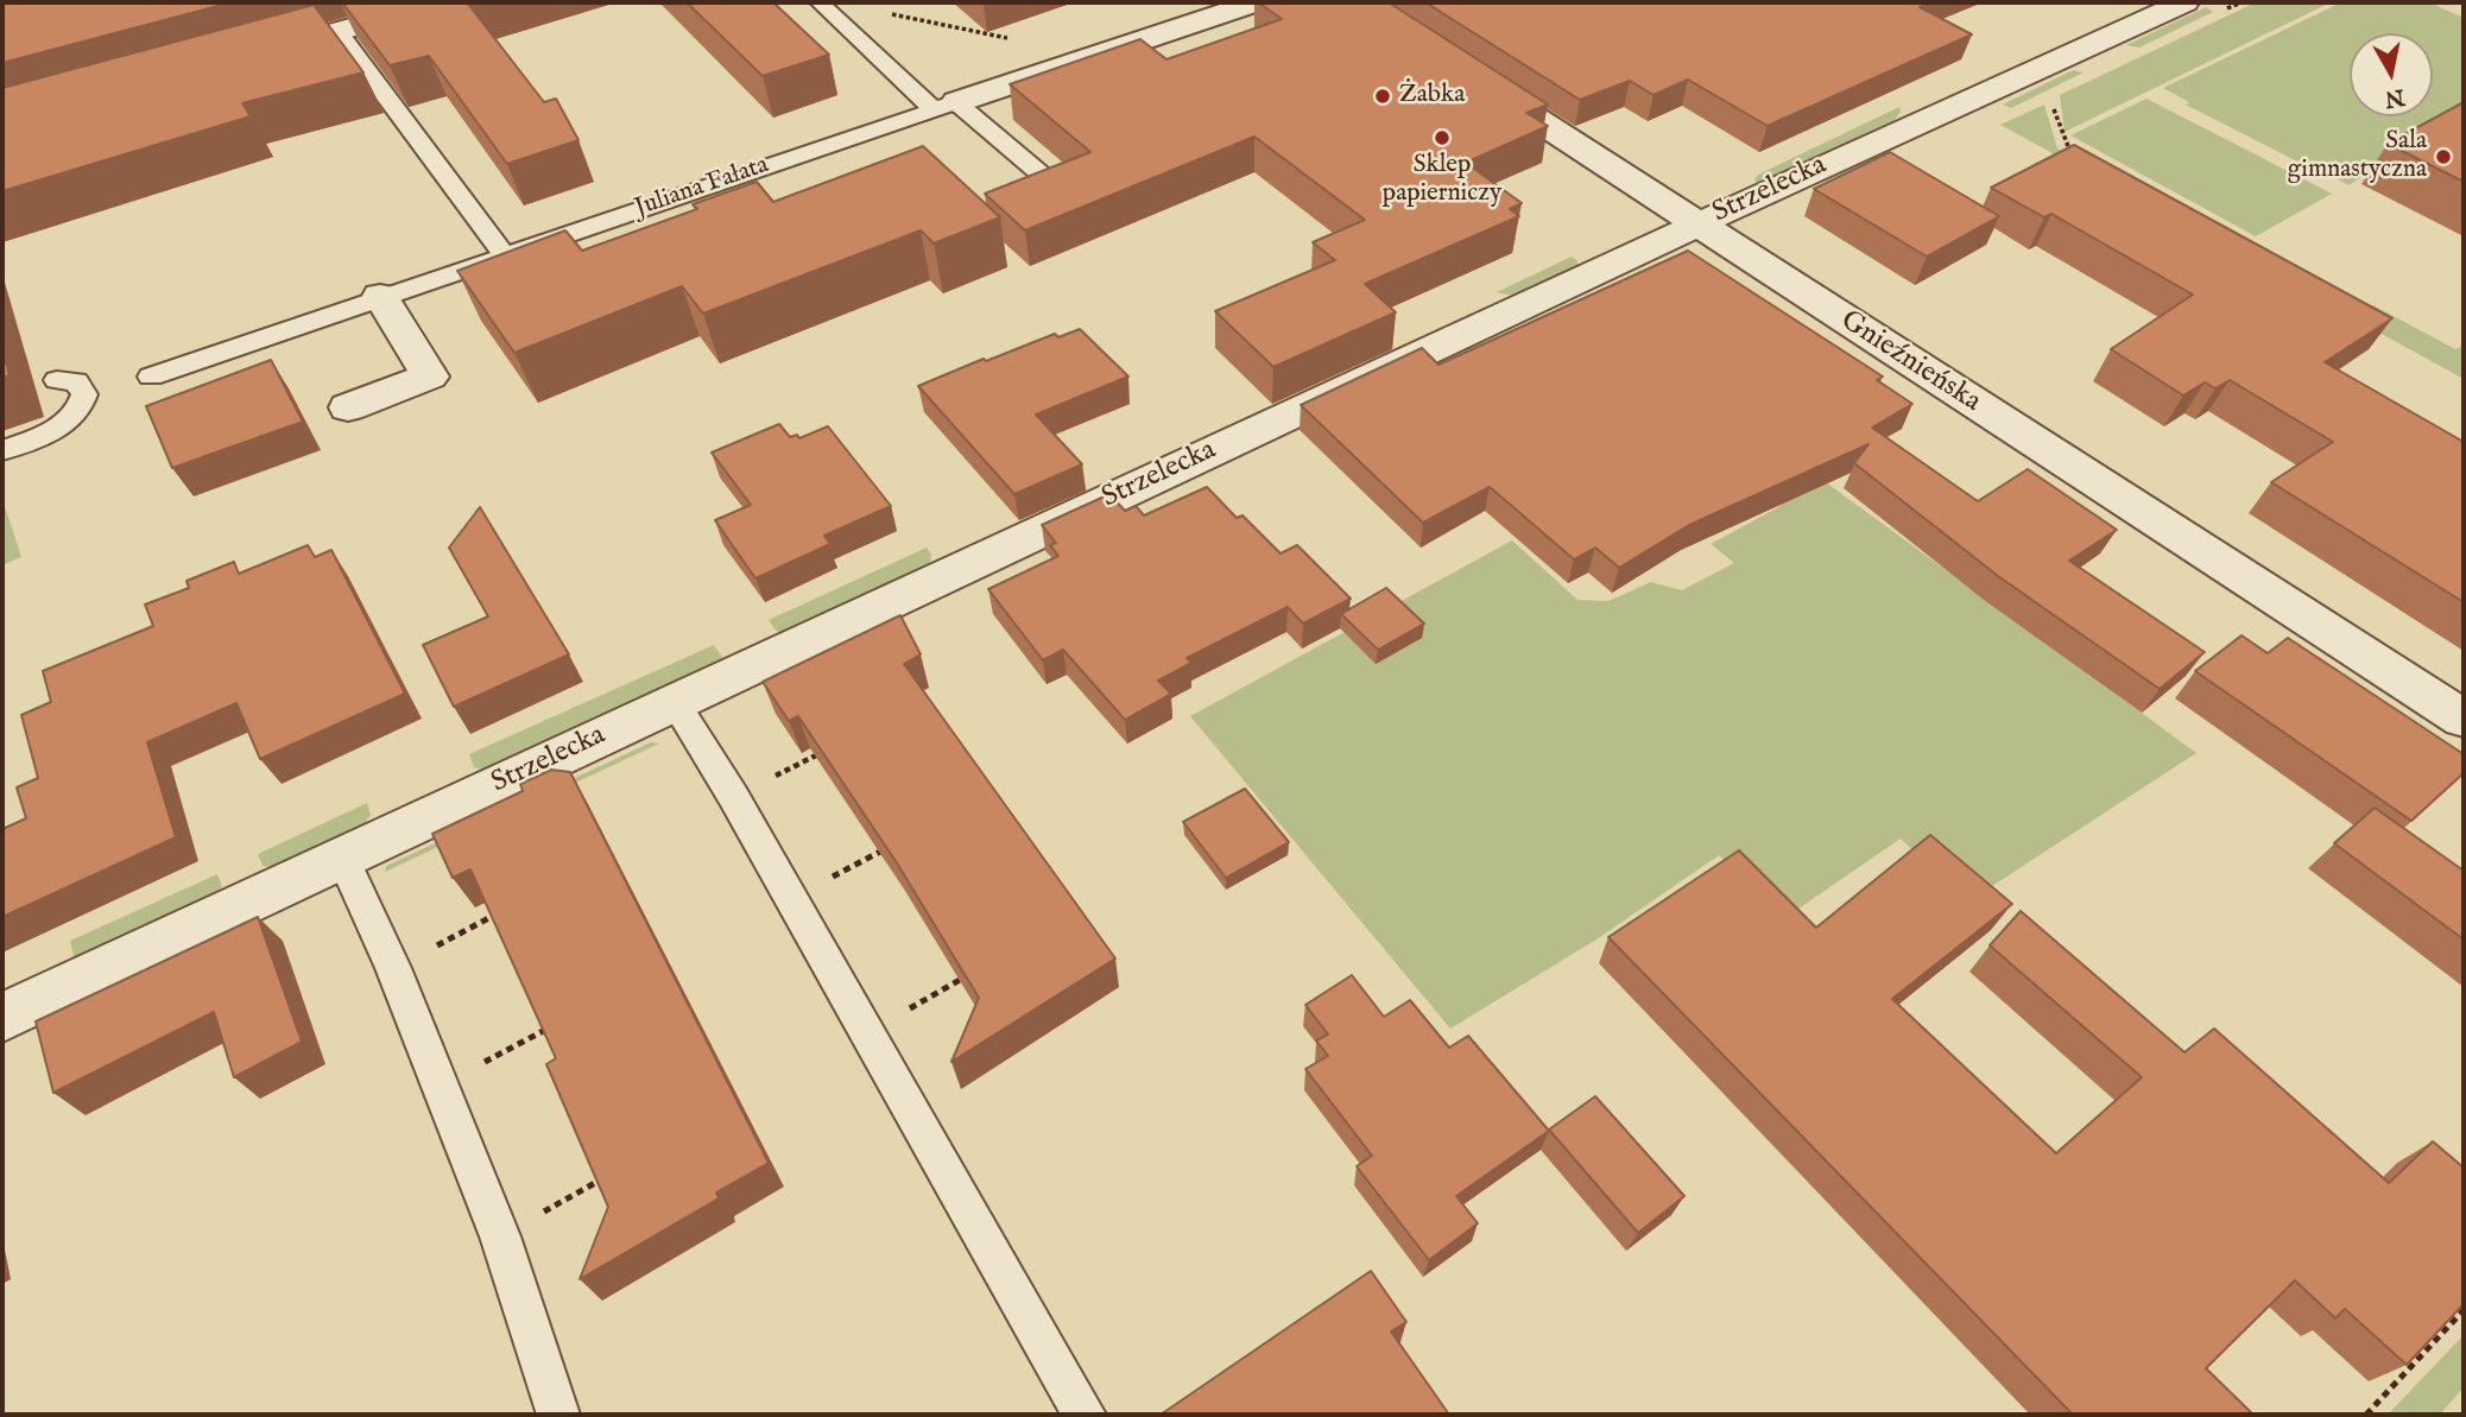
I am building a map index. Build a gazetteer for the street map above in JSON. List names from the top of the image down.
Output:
{
  "streets": {
    "street": ["Juliana Fałata", "Strzelecka", "Gnieźnieńska"]
  },
  "crossings": [
    ["Strzelecka", "Gnieźnieńska"]
  ],
  "places": ["Żabka", "Sklep papierniczy", "Sala gimnastyczna"],
  "north": "bottom"
}
